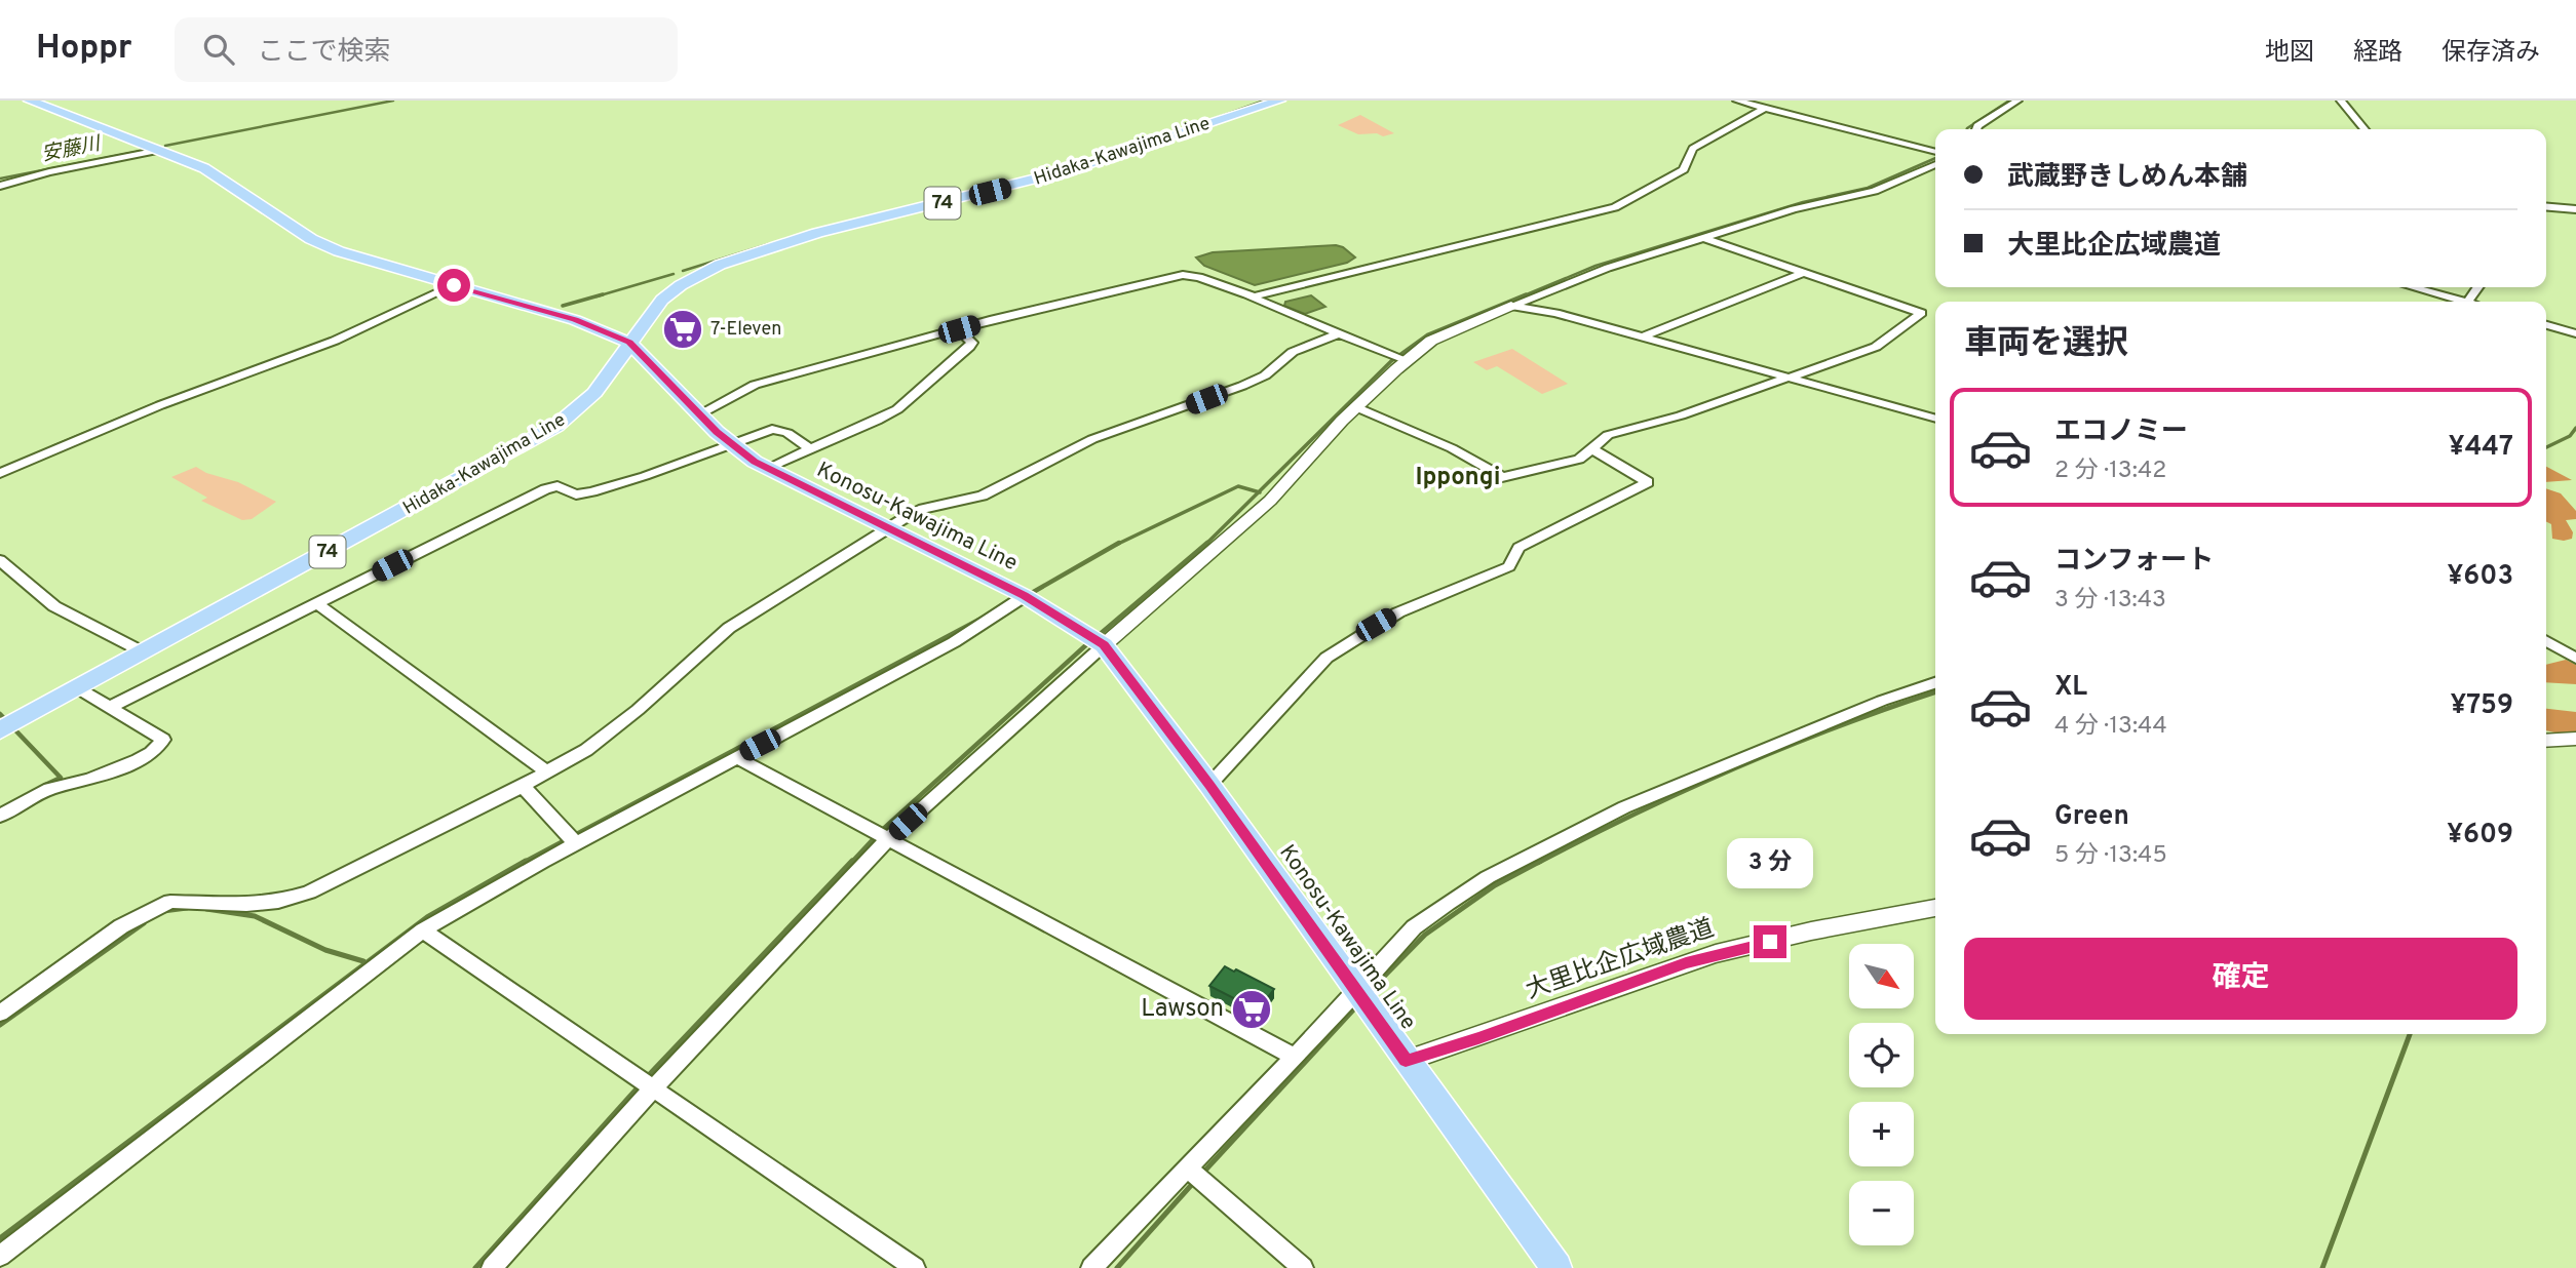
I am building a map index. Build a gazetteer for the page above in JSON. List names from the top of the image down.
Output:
{
  "streets": {
    "main road": ["Hidaka-Kawajima Line", "74", "Konosu-Kawajima Line"],
    "street": ["大里比企広域農道"]
  },
  "crossings": [
    ["Hidaka-Kawajima Line", "Konosu-Kawajima Line"],
    ["Konosu-Kawajima Line", "大里比企広域農道"]
  ],
  "districts": ["Ippongi"],
  "water": ["安藤川"],
  "places": {
    "supermarket": ["7-Eleven", "Lawson"]
  },
  "north": "bottom right",
  "page": {
    "header": "Hoppr",
    "search": "ここで検索",
    "nav": ["地図", "経路", "保存済み"],
    "banner": ["武蔵野きしめん本舗", "大里比企広域農道"],
    "heading": "車両を選択",
    "list": [
      {
        "name": "エコノミー",
        "note": "2 分 · 13:42",
        "value": "¥447"
      },
      {
        "name": "コンフォート",
        "note": "3 分 · 13:43",
        "value": "¥603"
      },
      {
        "name": "XL",
        "note": "4 分 · 13:44",
        "value": "¥759"
      },
      {
        "name": "Green",
        "note": "5 分 · 13:45",
        "value": "¥609"
      }
    ],
    "bubble": "3 分",
    "buttons": "確定",
    "map_buttons": ["+", "−"]
  }
}
